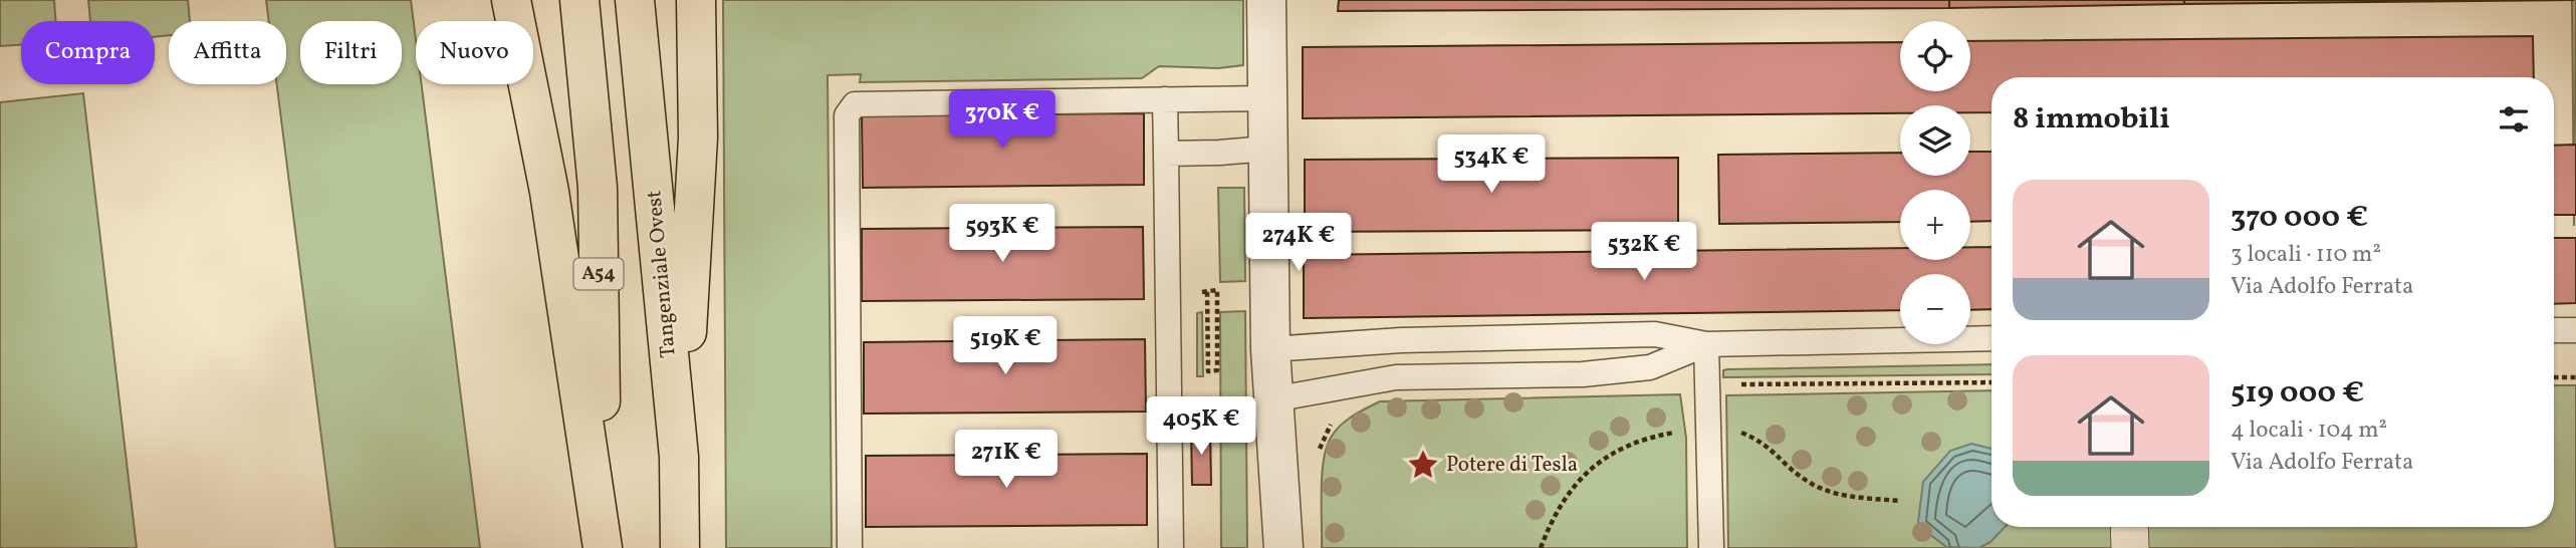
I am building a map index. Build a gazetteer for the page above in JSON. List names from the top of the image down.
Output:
{
  "streets": {
    "highway": ["A54", "Tangenziale Ovest"]
  },
  "places": {
    "place": ["Potere di Tesla"]
  },
  "page": {
    "map_buttons": ["+", "−"],
    "chip": [
      "Compra",
      "Affitta",
      "Filtri",
      "Nuovo"
    ],
    "heading": "8 immobili",
    "price": [
      "370K €",
      "534K €",
      "593K €",
      "274K €",
      "532K €",
      "519K €",
      "405K €",
      "271K €"
    ],
    "list": [
      {
        "name": "370 000 €",
        "note": "3 locali · 110 m² · Via Adolfo Ferrata"
      },
      {
        "name": "519 000 €",
        "note": "4 locali · 104 m² · Via Adolfo Ferrata"
      }
    ]
  }
}
